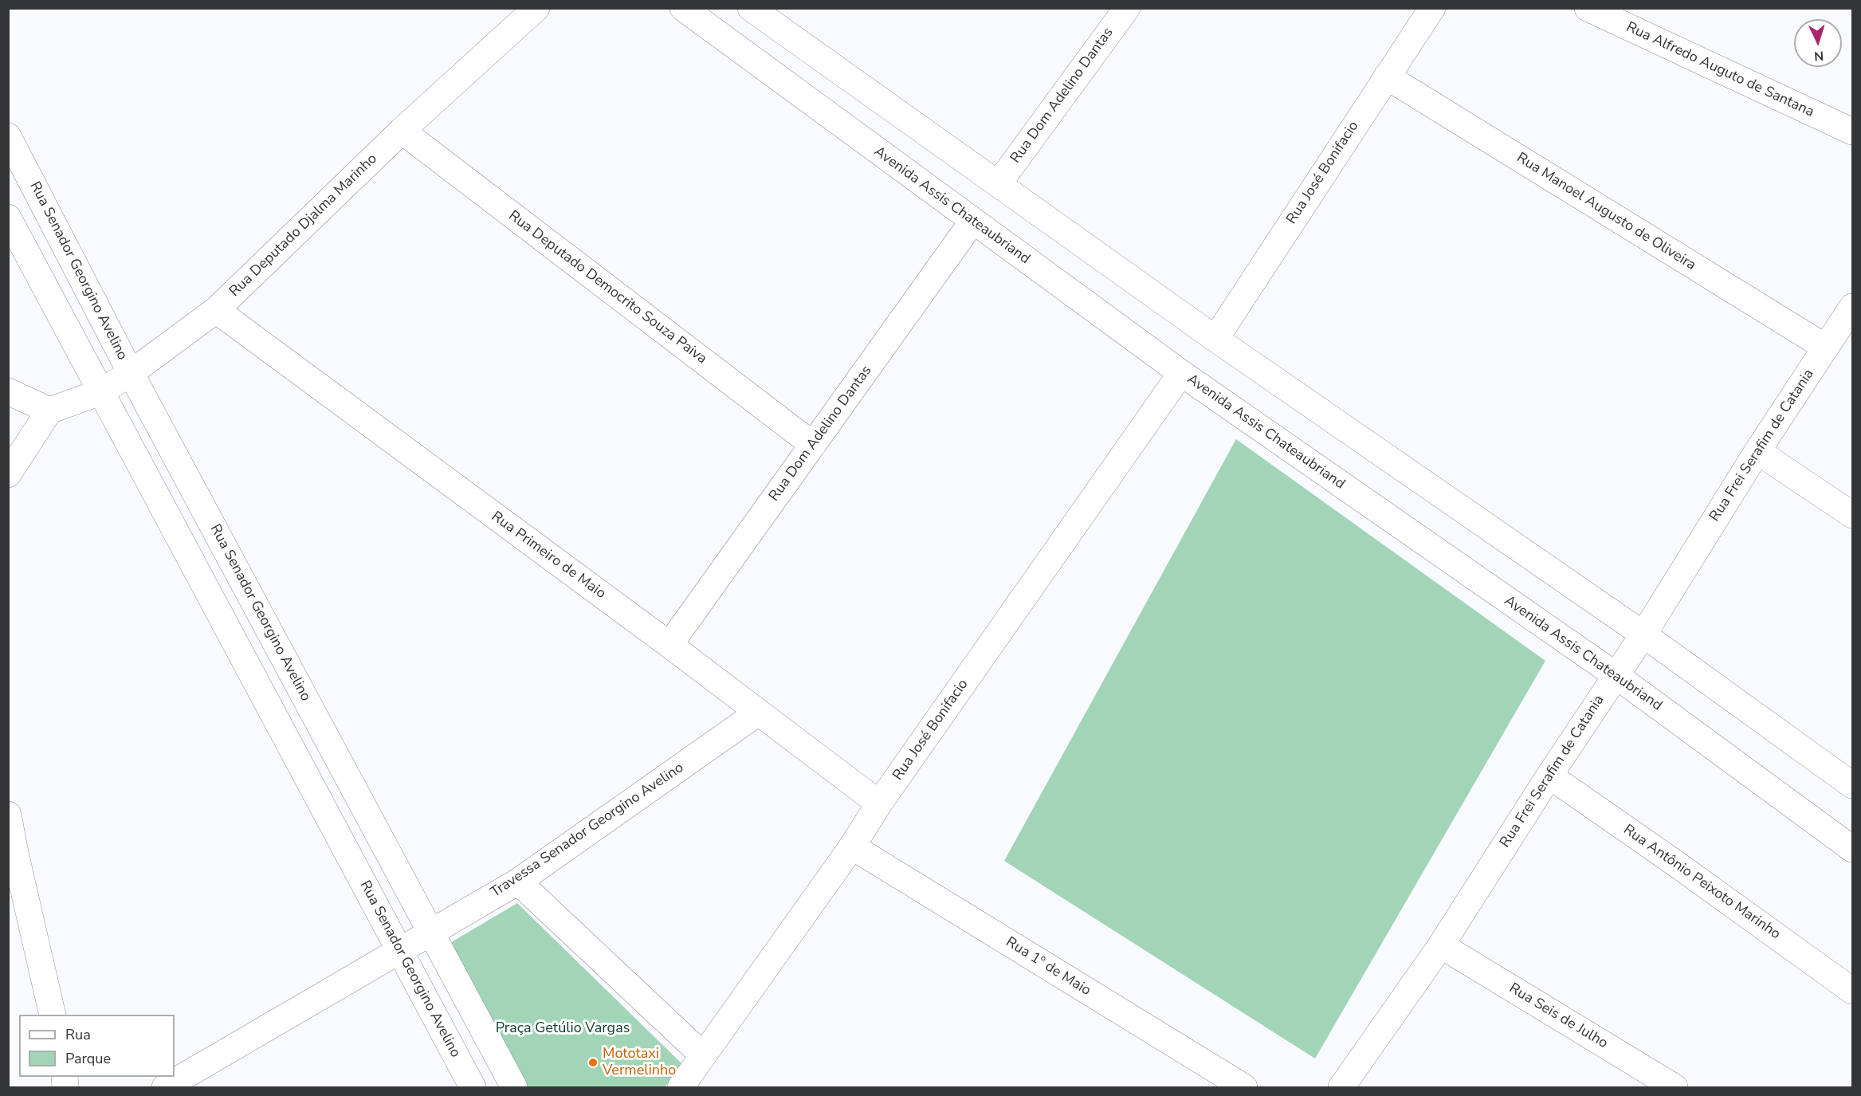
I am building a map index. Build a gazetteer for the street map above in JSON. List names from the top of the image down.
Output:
{
  "streets": {
    "street": [
      "Rua Alfredo Auguto de Santana",
      "Rua Dom Adelino Dantas",
      "Rua José Bonifacio",
      "Avenida Assis Chateaubriand",
      "Rua Manoel Augusto de Oliveira",
      "Rua Deputado Djalma Marinho",
      "Rua Senador Georgino Avelino",
      "Rua Deputado Democrito Souza Paiva",
      "Rua Frei Serafim de Catania",
      "Rua Primeiro de Maio",
      "Travessa Senador Georgino Avelino",
      "Rua Antônio Peixoto Marinho",
      "Rua 1º de Maio",
      "Rua Seis de Julho"
    ]
  },
  "crossings": [
    ["Rua Dom Adelino Dantas", "Avenida Assis Chateaubriand"],
    ["Rua Dom Adelino Dantas", "Rua Deputado Democrito Souza Paiva"],
    ["Rua Dom Adelino Dantas", "Rua Primeiro de Maio"],
    ["Rua José Bonifacio", "Avenida Assis Chateaubriand"],
    ["Rua José Bonifacio", "Rua Manoel Augusto de Oliveira"],
    ["Rua José Bonifacio", "Rua Primeiro de Maio"],
    ["Rua José Bonifacio", "Rua 1º de Maio"],
    ["Avenida Assis Chateaubriand", "Rua Frei Serafim de Catania"],
    ["Rua Manoel Augusto de Oliveira", "Rua Frei Serafim de Catania"],
    ["Rua Deputado Djalma Marinho", "Rua Senador Georgino Avelino"],
    ["Rua Deputado Djalma Marinho", "Rua Deputado Democrito Souza Paiva"],
    ["Rua Deputado Djalma Marinho", "Rua Primeiro de Maio"],
    ["Rua Senador Georgino Avelino", "Travessa Senador Georgino Avelino"],
    ["Rua Frei Serafim de Catania", "Rua Antônio Peixoto Marinho"],
    ["Rua Frei Serafim de Catania", "Rua Seis de Julho"],
    ["Rua Primeiro de Maio", "Travessa Senador Georgino Avelino"]
  ],
  "parks": ["Praça Getúlio Vargas"],
  "places": ["Mototaxi Vermelinho"],
  "legend": ["Rua", "Parque"],
  "north": "bottom"
}
